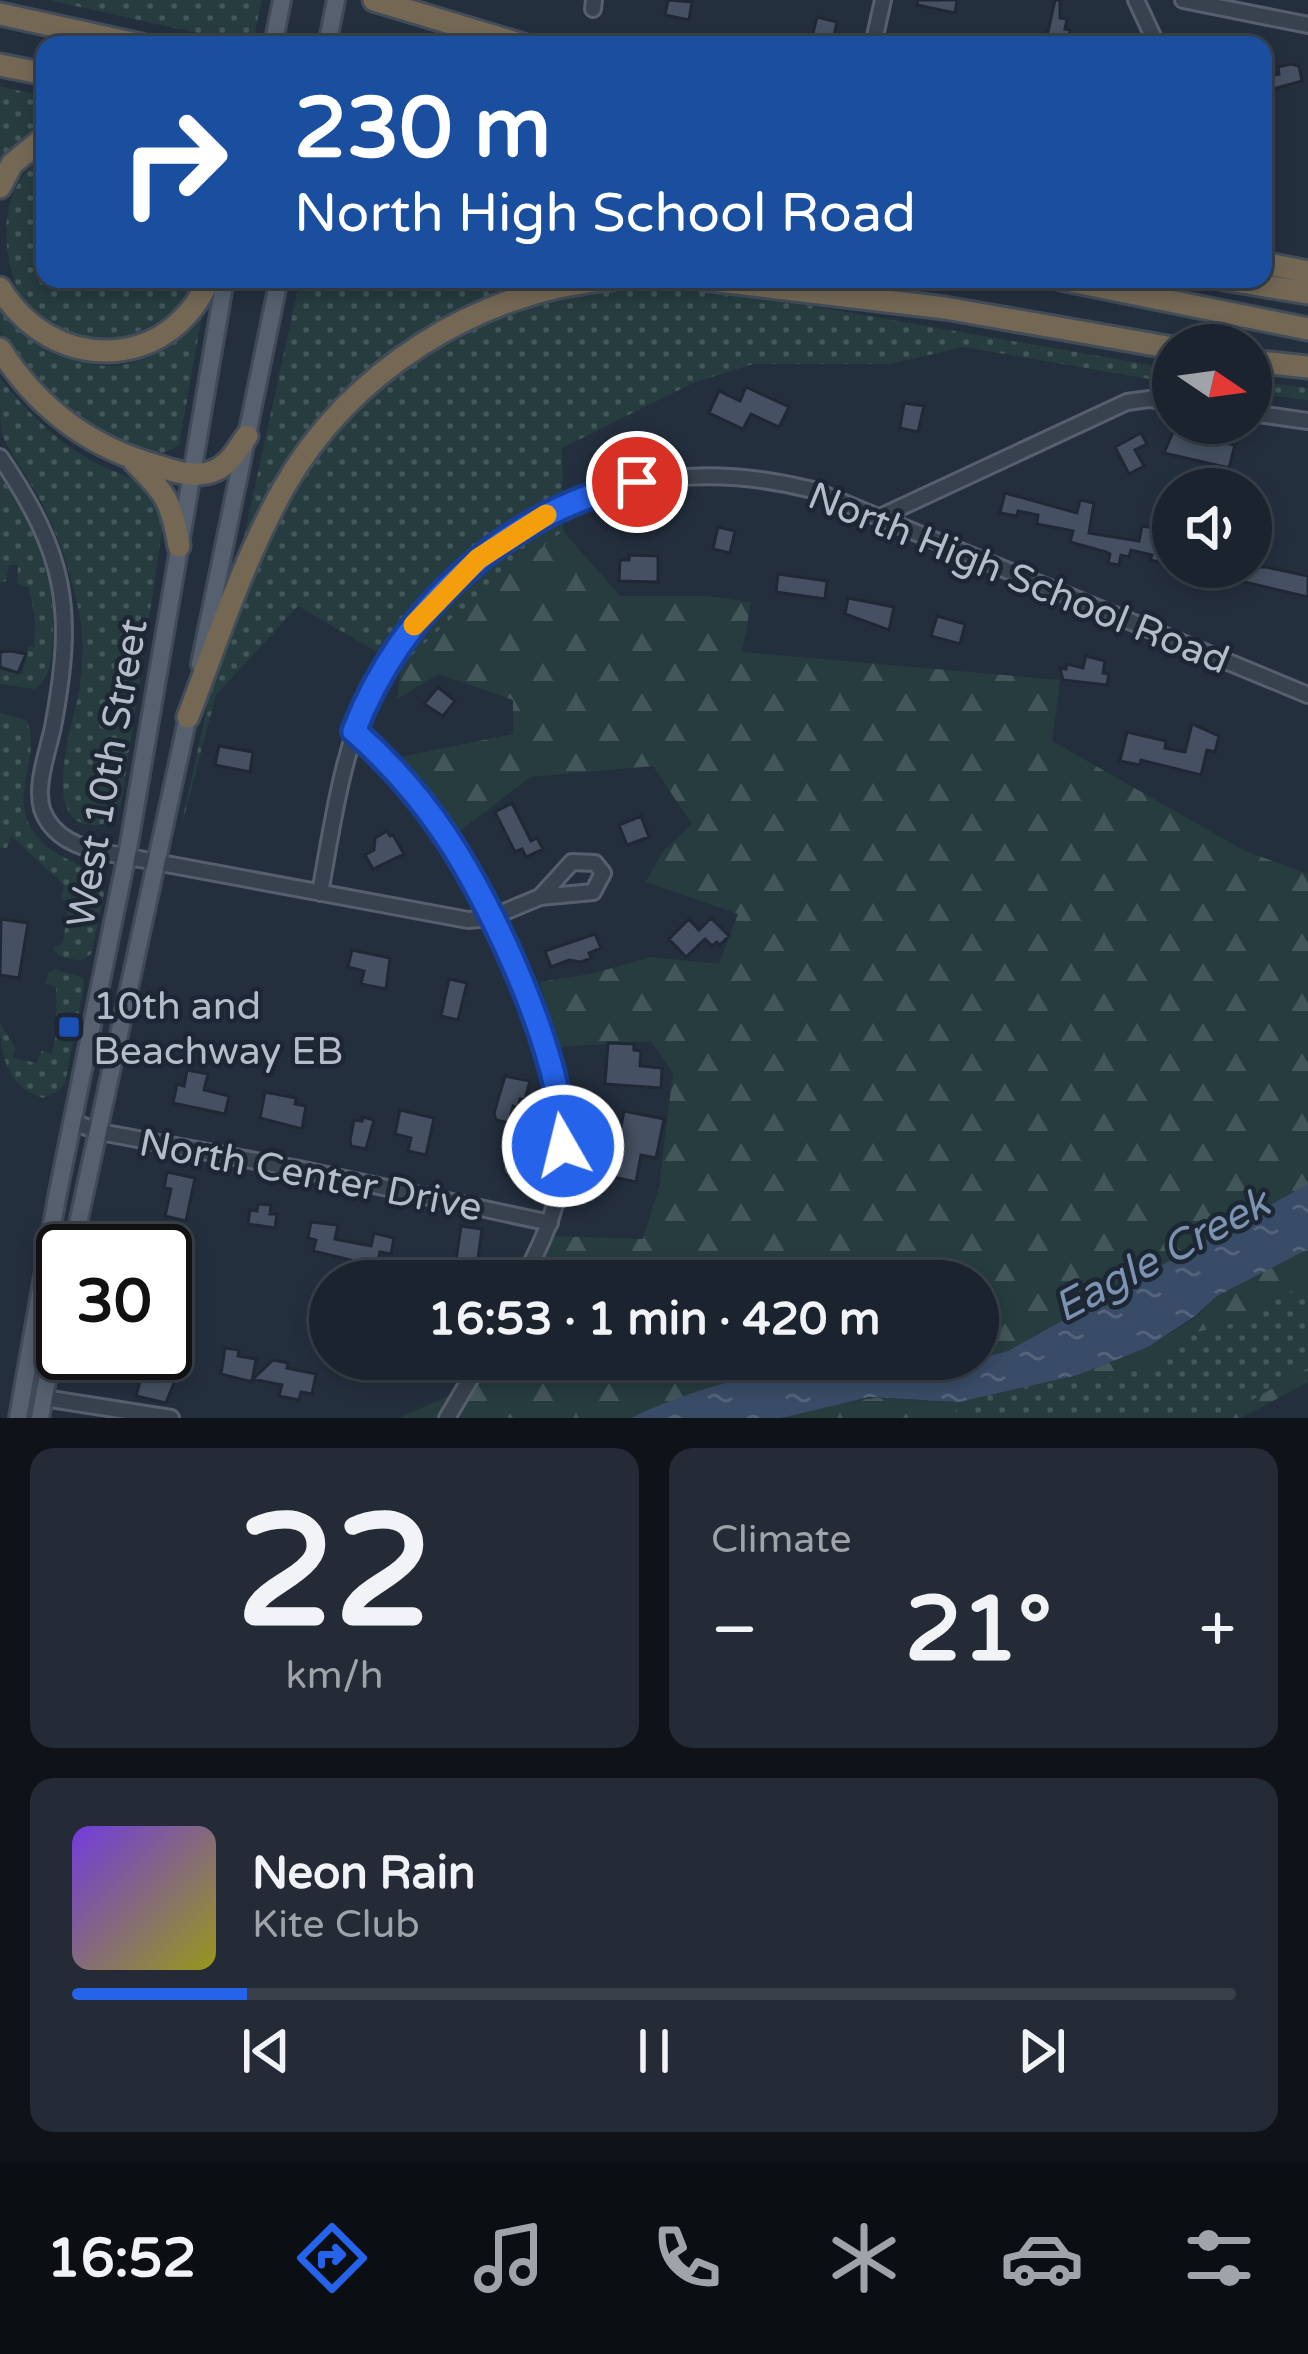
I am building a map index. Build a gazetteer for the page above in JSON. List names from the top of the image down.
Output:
{
  "streets": {
    "main road": ["West 10th Street"],
    "street": ["North High School Road", "North Center Drive"]
  },
  "crossings": [
    ["West 10th Street", "North Center Drive"]
  ],
  "water": ["Eagle Creek"],
  "places": {
    "transit": ["10th and Beachway EB"]
  },
  "north": "right",
  "page": {
    "turn": ["230 m", "North High School Road"],
    "limit": "30",
    "trip": "16:53 · 1 min · 420 m",
    "tile": [
      ["22", "km/h"],
      "Climate"
    ],
    "heat": ["−", "21°", "+"],
    "song": ["Neon Rain", "Kite Club"],
    "tabs": "16:52"
  }
}
